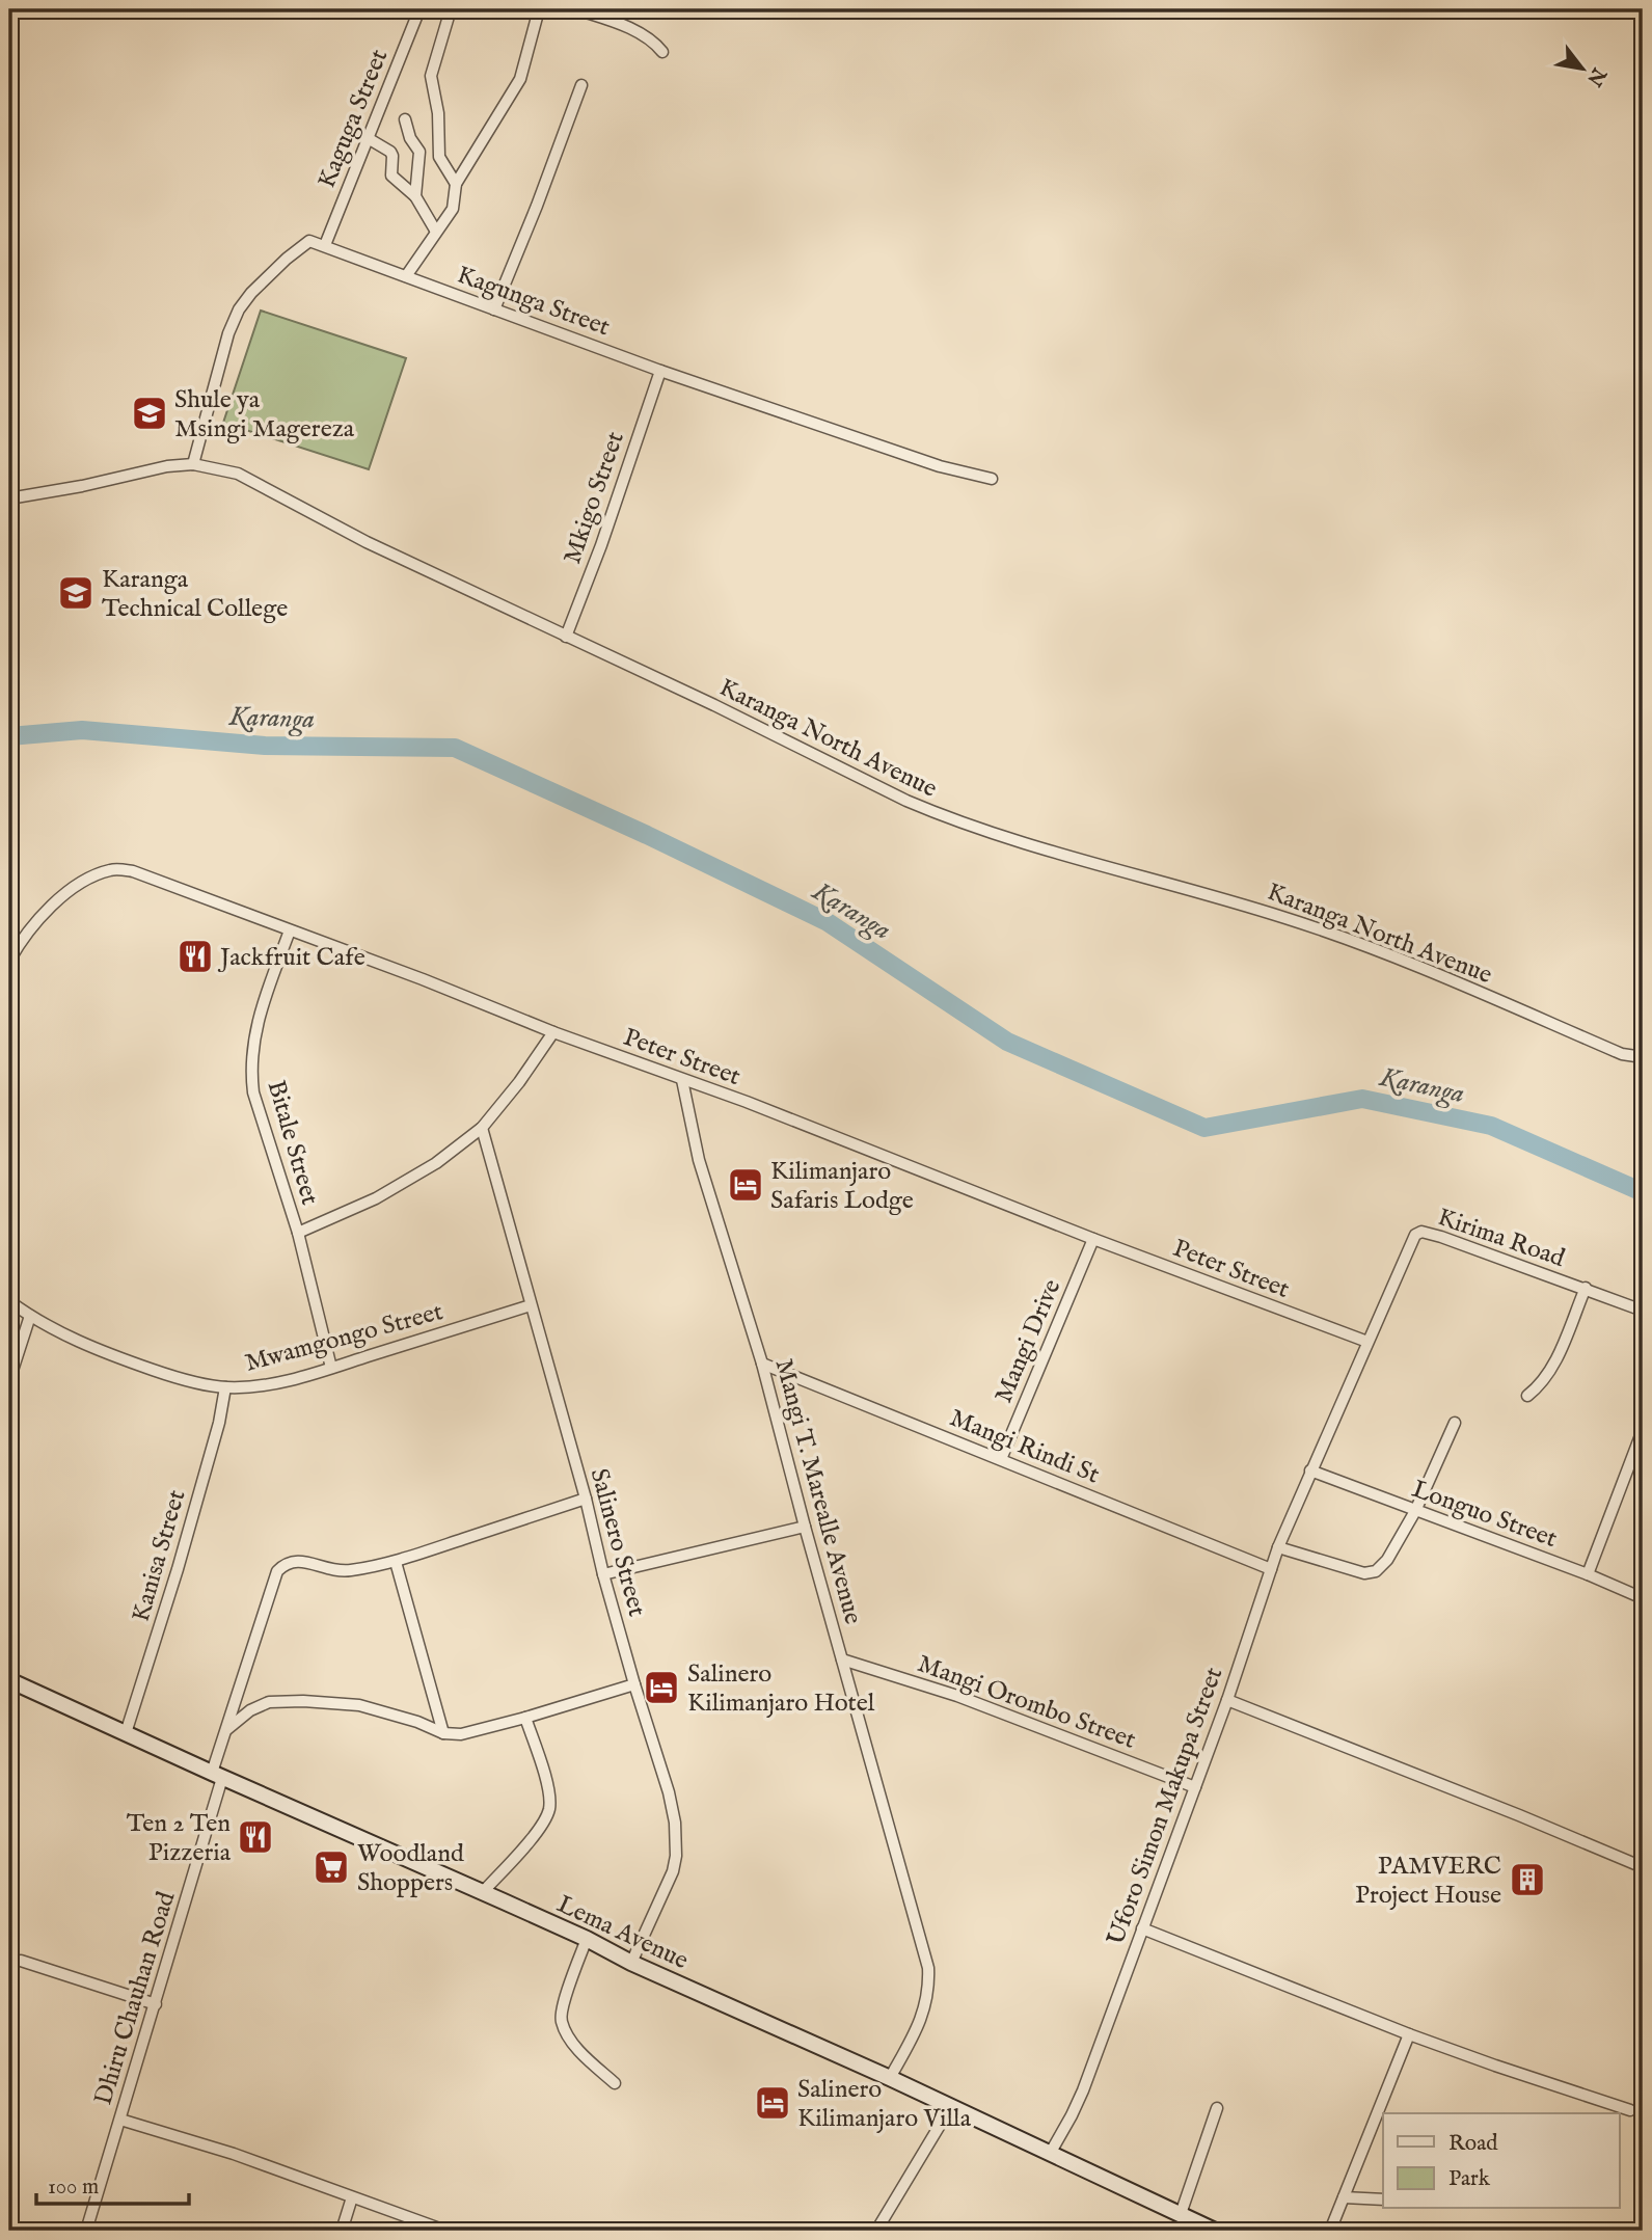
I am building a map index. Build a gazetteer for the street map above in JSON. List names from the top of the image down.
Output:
{
  "streets": {
    "main road": ["Lema Avenue"],
    "street": [
      "Kaguga Street",
      "Kagunga Street",
      "Mkigo Street",
      "Karanga North Avenue",
      "Peter Street",
      "Bitale Street",
      "Kirima Road",
      "Mwamgongo Street",
      "Mangi Drive",
      "Mangi Rindi St",
      "Mangi T. Marealle Avenue",
      "Longuo Street",
      "Salinero Street",
      "Kanisa Street",
      "Mangi Orombo Street",
      "Uforo Simon Makupa Street",
      "Dhiru Chauhan Road"
    ]
  },
  "crossings": [
    ["Kaguga Street", "Kagunga Street"],
    ["Kagunga Street", "Mkigo Street"],
    ["Mkigo Street", "Karanga North Avenue"],
    ["Peter Street", "Bitale Street"],
    ["Peter Street", "Kirima Road"],
    ["Peter Street", "Mangi Drive"],
    ["Peter Street", "Mangi T. Marealle Avenue"],
    ["Peter Street", "Uforo Simon Makupa Street"],
    ["Bitale Street", "Mwamgongo Street"],
    ["Kirima Road", "Uforo Simon Makupa Street"],
    ["Mwamgongo Street", "Salinero Street"],
    ["Mwamgongo Street", "Kanisa Street"],
    ["Mangi Drive", "Mangi Rindi St"],
    ["Mangi Rindi St", "Mangi T. Marealle Avenue"],
    ["Mangi Rindi St", "Uforo Simon Makupa Street"],
    ["Mangi T. Marealle Avenue", "Mangi Orombo Street"],
    ["Mangi T. Marealle Avenue", "Lema Avenue"],
    ["Longuo Street", "Uforo Simon Makupa Street"],
    ["Salinero Street", "Lema Avenue"],
    ["Kanisa Street", "Lema Avenue"],
    ["Mangi Orombo Street", "Uforo Simon Makupa Street"],
    ["Uforo Simon Makupa Street", "Lema Avenue"],
    ["Lema Avenue", "Dhiru Chauhan Road"]
  ],
  "water": ["Karanga"],
  "places": {
    "school or university": ["Shule ya Msingi Magereza", "Karanga Technical College"],
    "restaurant": ["Jackfruit Cafe", "Ten 2 Ten Pizzeria"],
    "hotel": ["Kilimanjaro Safaris Lodge", "Salinero Kilimanjaro Hotel", "Salinero Kilimanjaro Villa"],
    "supermarket": ["Woodland Shoppers"],
    "building": ["PAMVERC Project House"]
  },
  "legend": ["Road", "Park"],
  "scale_bar": "100 m",
  "north": "bottom right"
}
